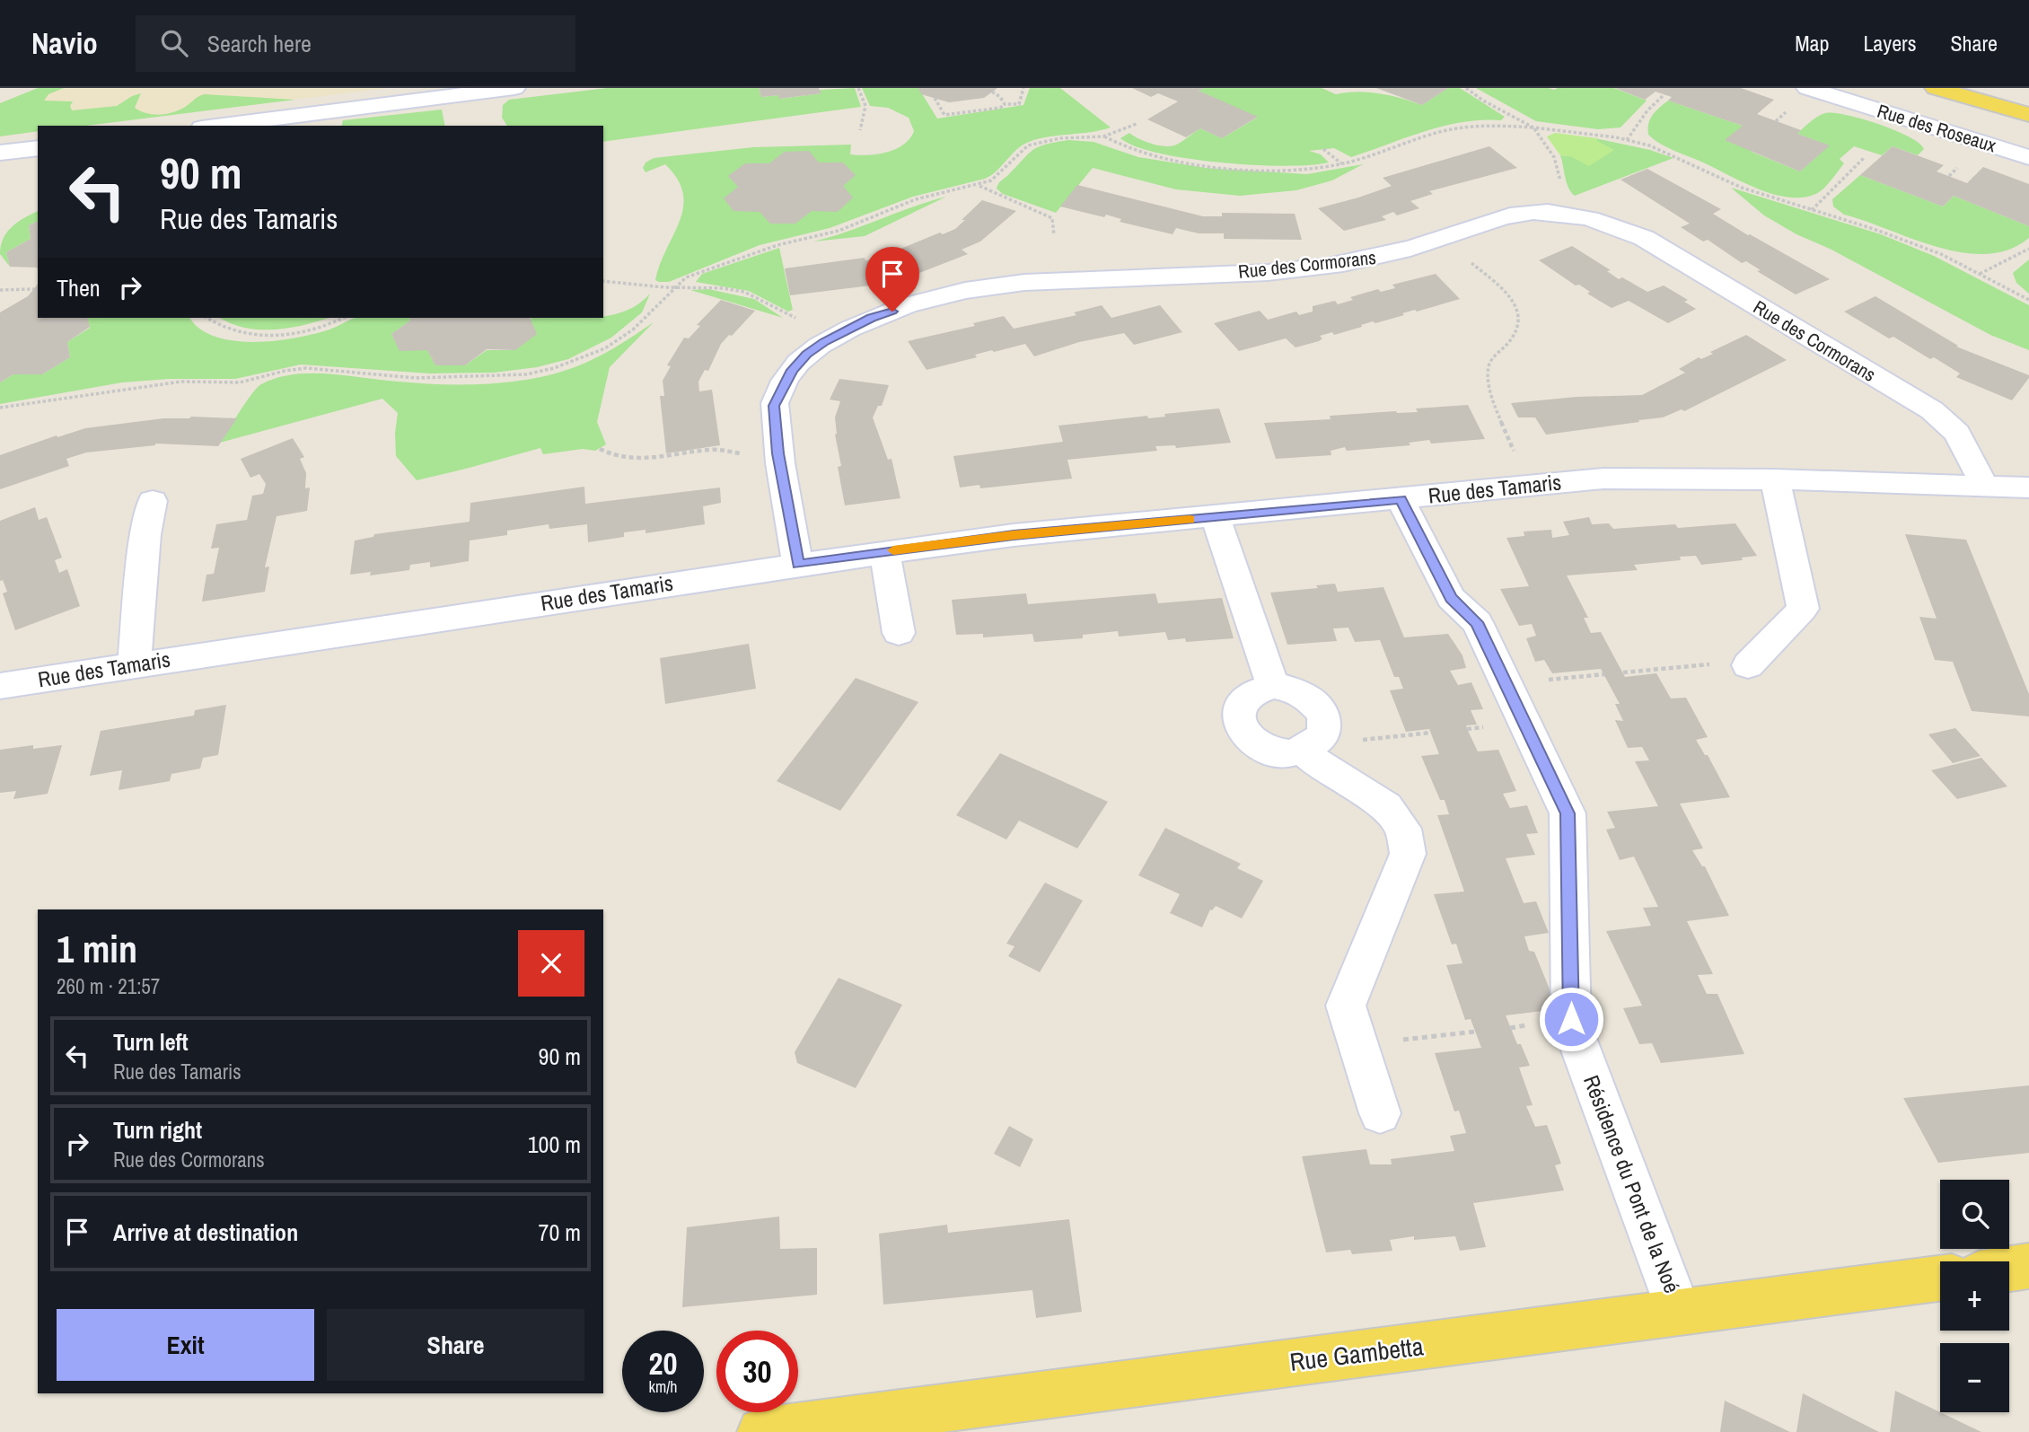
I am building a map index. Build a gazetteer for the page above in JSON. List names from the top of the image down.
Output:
{
  "streets": {
    "main road": ["Rue Gambetta"],
    "street": [
      "Rue des Roseaux",
      "Rue des Cormorans",
      "Rue des Tamaris",
      "Résidence du Pont de la Noé"
    ]
  },
  "crossings": [
    ["Rue des Cormorans", "Rue des Tamaris"],
    ["Rue des Tamaris", "Résidence du Pont de la Noé"],
    ["Résidence du Pont de la Noé", "Rue Gambetta"]
  ],
  "page": {
    "header": "Navio",
    "search": "Search here",
    "nav": ["Map", "Layers", "Share"],
    "turn": ["90 m", "Rue des Tamaris"],
    "then": "Then",
    "heading": ["1 min", "260 m · 21:57"],
    "list": [
      {
        "name": "Turn left",
        "note": "Rue des Tamaris",
        "value": "90 m"
      },
      {
        "name": "Turn right",
        "note": "Rue des Cormorans",
        "value": "100 m"
      },
      {
        "name": "Arrive at destination",
        "value": "70 m"
      }
    ],
    "map_buttons": ["+", "−"],
    "buttons": ["Exit", "Share"],
    "speed": "20 km/h",
    "limit": "30"
  }
}
